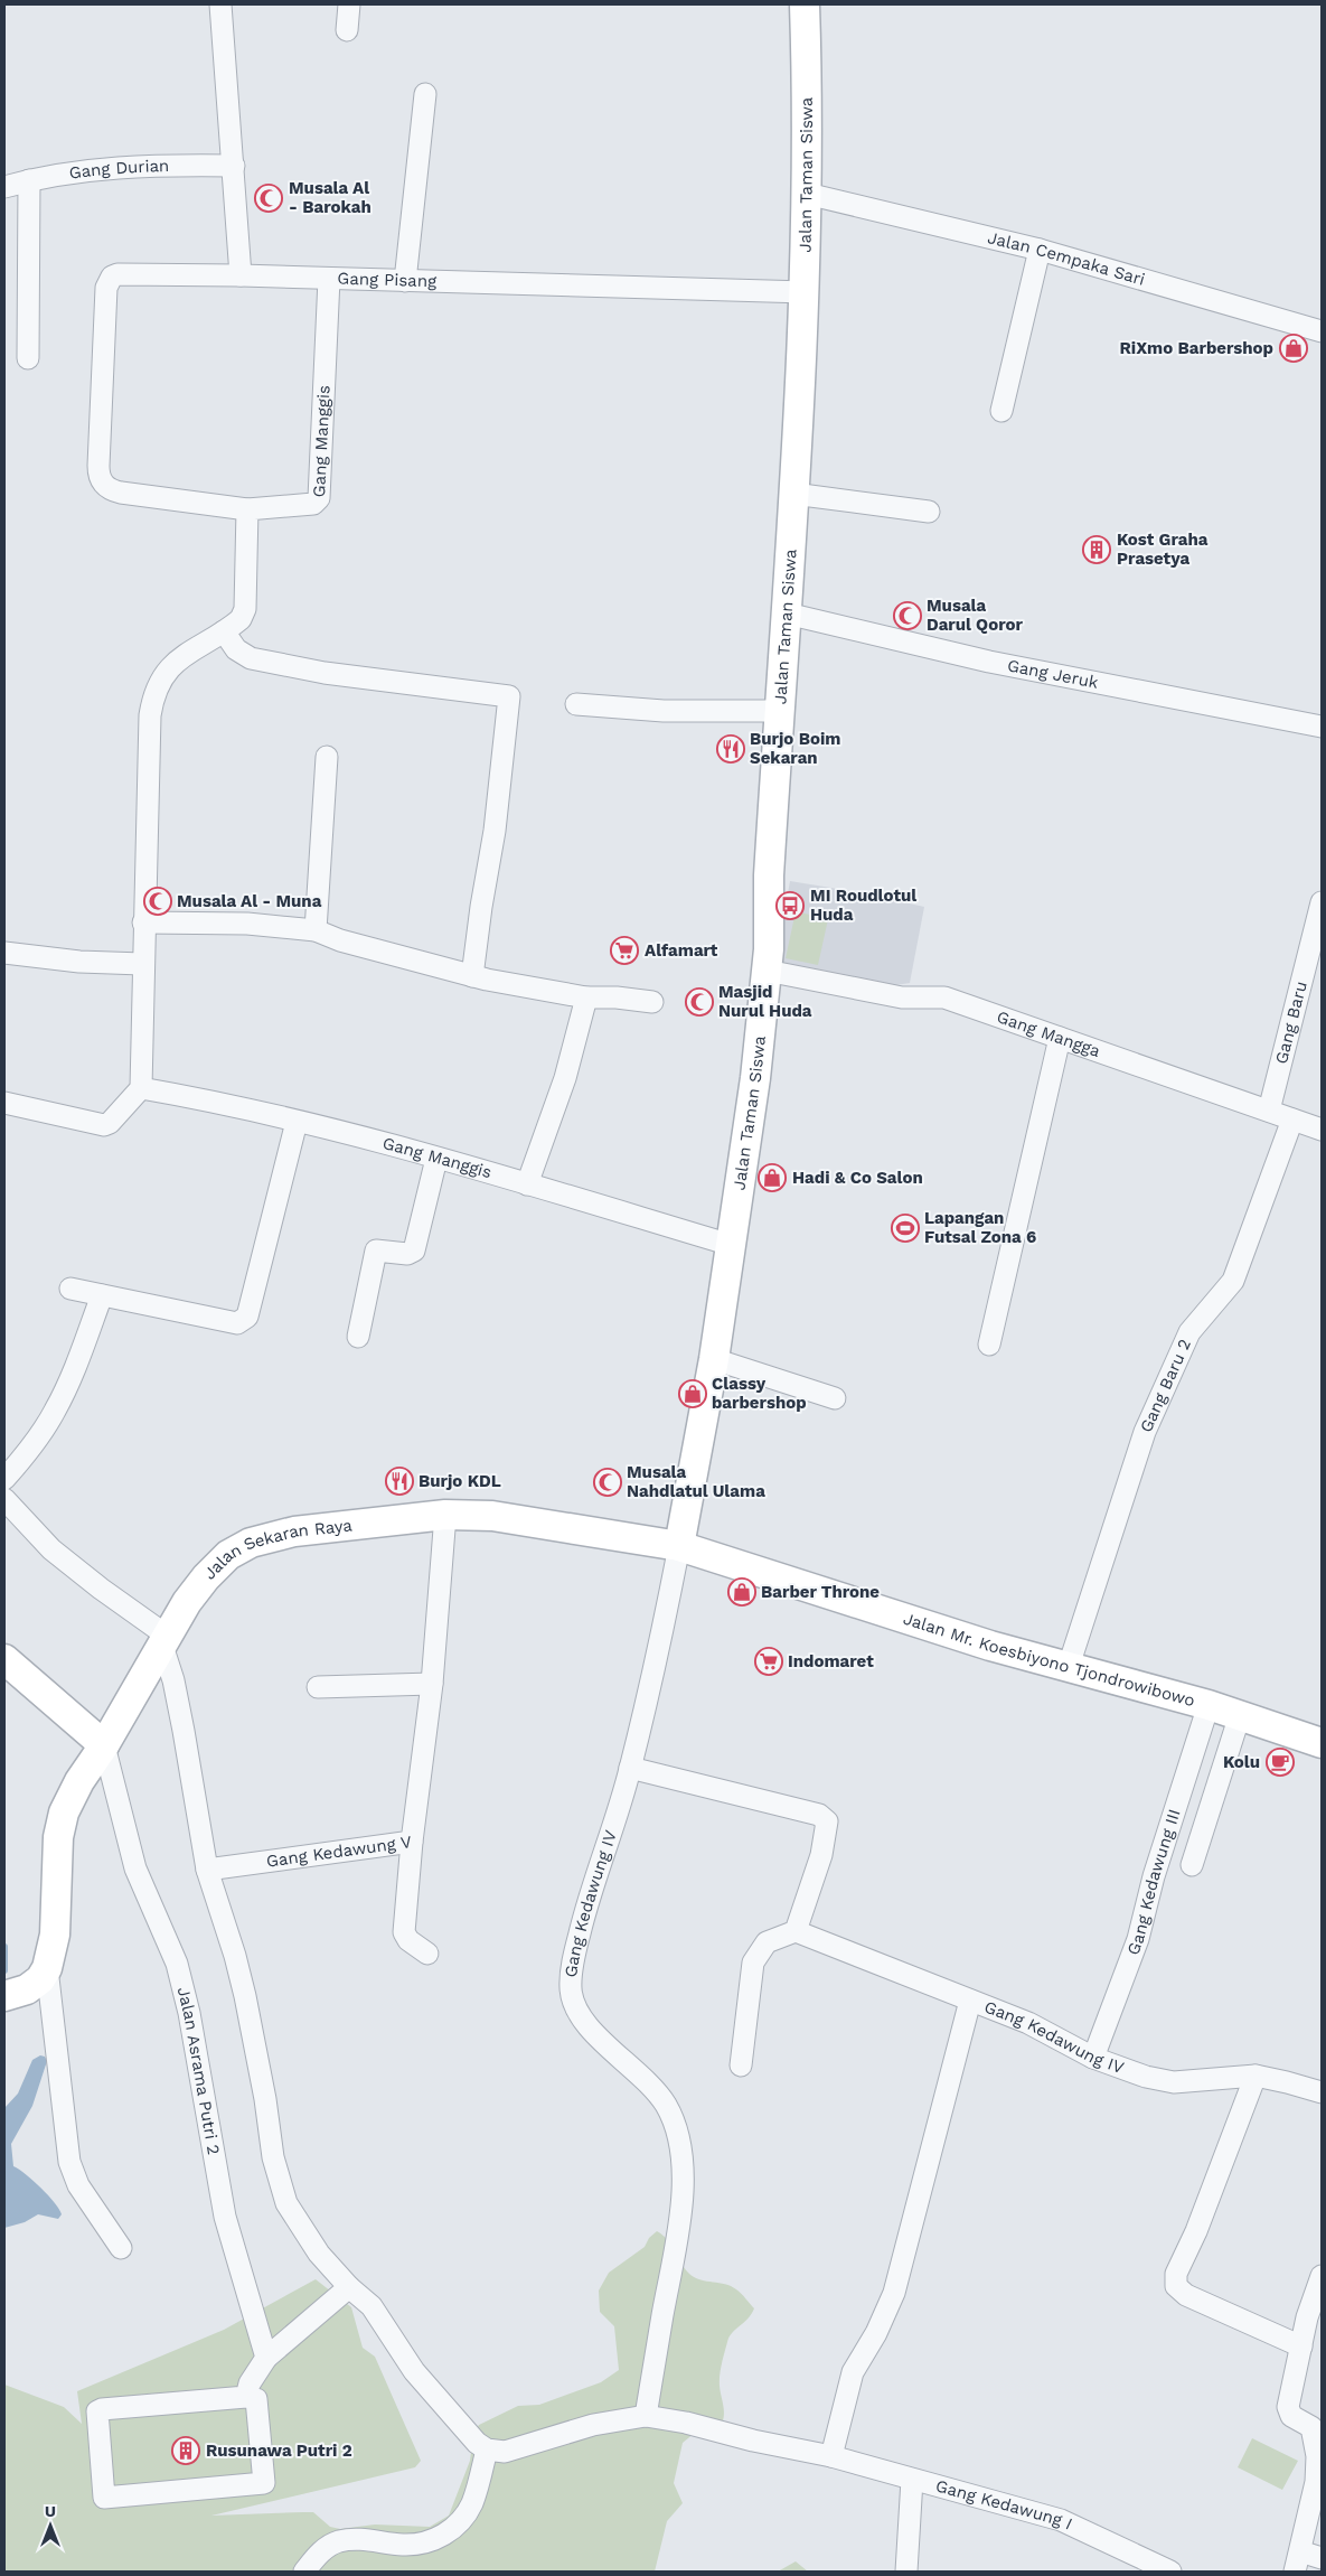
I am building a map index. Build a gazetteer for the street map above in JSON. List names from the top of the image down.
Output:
{
  "streets": {
    "main road": ["Jalan Taman Siswa", "Jalan Sekaran Raya", "Jalan Mr. Koesbiyono Tjondrowibowo"],
    "street": [
      "Gang Durian",
      "Jalan Cempaka Sari",
      "Gang Pisang",
      "Gang Manggis",
      "Gang Jeruk",
      "Gang Baru",
      "Gang Mangga",
      "Gang Baru 2",
      "Gang Kedawung V",
      "Gang Kedawung III",
      "Gang Kedawung IV",
      "Jalan Asrama Putri 2",
      "Gang Kedawung I"
    ]
  },
  "crossings": [
    ["Jalan Taman Siswa", "Jalan Cempaka Sari"],
    ["Jalan Taman Siswa", "Gang Pisang"],
    ["Jalan Taman Siswa", "Gang Manggis"],
    ["Jalan Taman Siswa", "Gang Jeruk"],
    ["Jalan Taman Siswa", "Gang Mangga"],
    ["Jalan Taman Siswa", "Jalan Sekaran Raya"],
    ["Jalan Taman Siswa", "Jalan Mr. Koesbiyono Tjondrowibowo"],
    ["Jalan Taman Siswa", "Gang Kedawung IV"],
    ["Gang Pisang", "Gang Manggis"],
    ["Gang Baru", "Gang Mangga"],
    ["Gang Mangga", "Gang Baru 2"],
    ["Gang Baru 2", "Jalan Mr. Koesbiyono Tjondrowibowo"],
    ["Jalan Sekaran Raya", "Jalan Mr. Koesbiyono Tjondrowibowo"],
    ["Jalan Sekaran Raya", "Gang Kedawung V"],
    ["Jalan Sekaran Raya", "Gang Kedawung IV"],
    ["Jalan Sekaran Raya", "Jalan Asrama Putri 2"],
    ["Jalan Mr. Koesbiyono Tjondrowibowo", "Gang Kedawung III"],
    ["Jalan Mr. Koesbiyono Tjondrowibowo", "Gang Kedawung IV"],
    ["Gang Kedawung III", "Gang Kedawung IV"],
    ["Gang Kedawung IV", "Gang Kedawung I"]
  ],
  "places": {
    "mosque": [
      "Musala Al - Barokah",
      "Musala Darul Qoror",
      "Musala Al - Muna",
      "Masjid Nurul Huda",
      "Musala Nahdlatul Ulama"
    ],
    "shop": [
      "RiXmo Barbershop",
      "Hadi & Co Salon",
      "Classy barbershop",
      "Barber Throne"
    ],
    "building": ["Kost Graha Prasetya", "Rusunawa Putri 2"],
    "restaurant": ["Burjo Boim Sekaran", "Burjo KDL"],
    "bus stop": ["MI Roudlotul Huda"],
    "supermarket": ["Alfamart", "Indomaret"],
    "sports": ["Lapangan Futsal Zona 6"],
    "cafe": ["Kolu"]
  },
  "north": "top"
}
